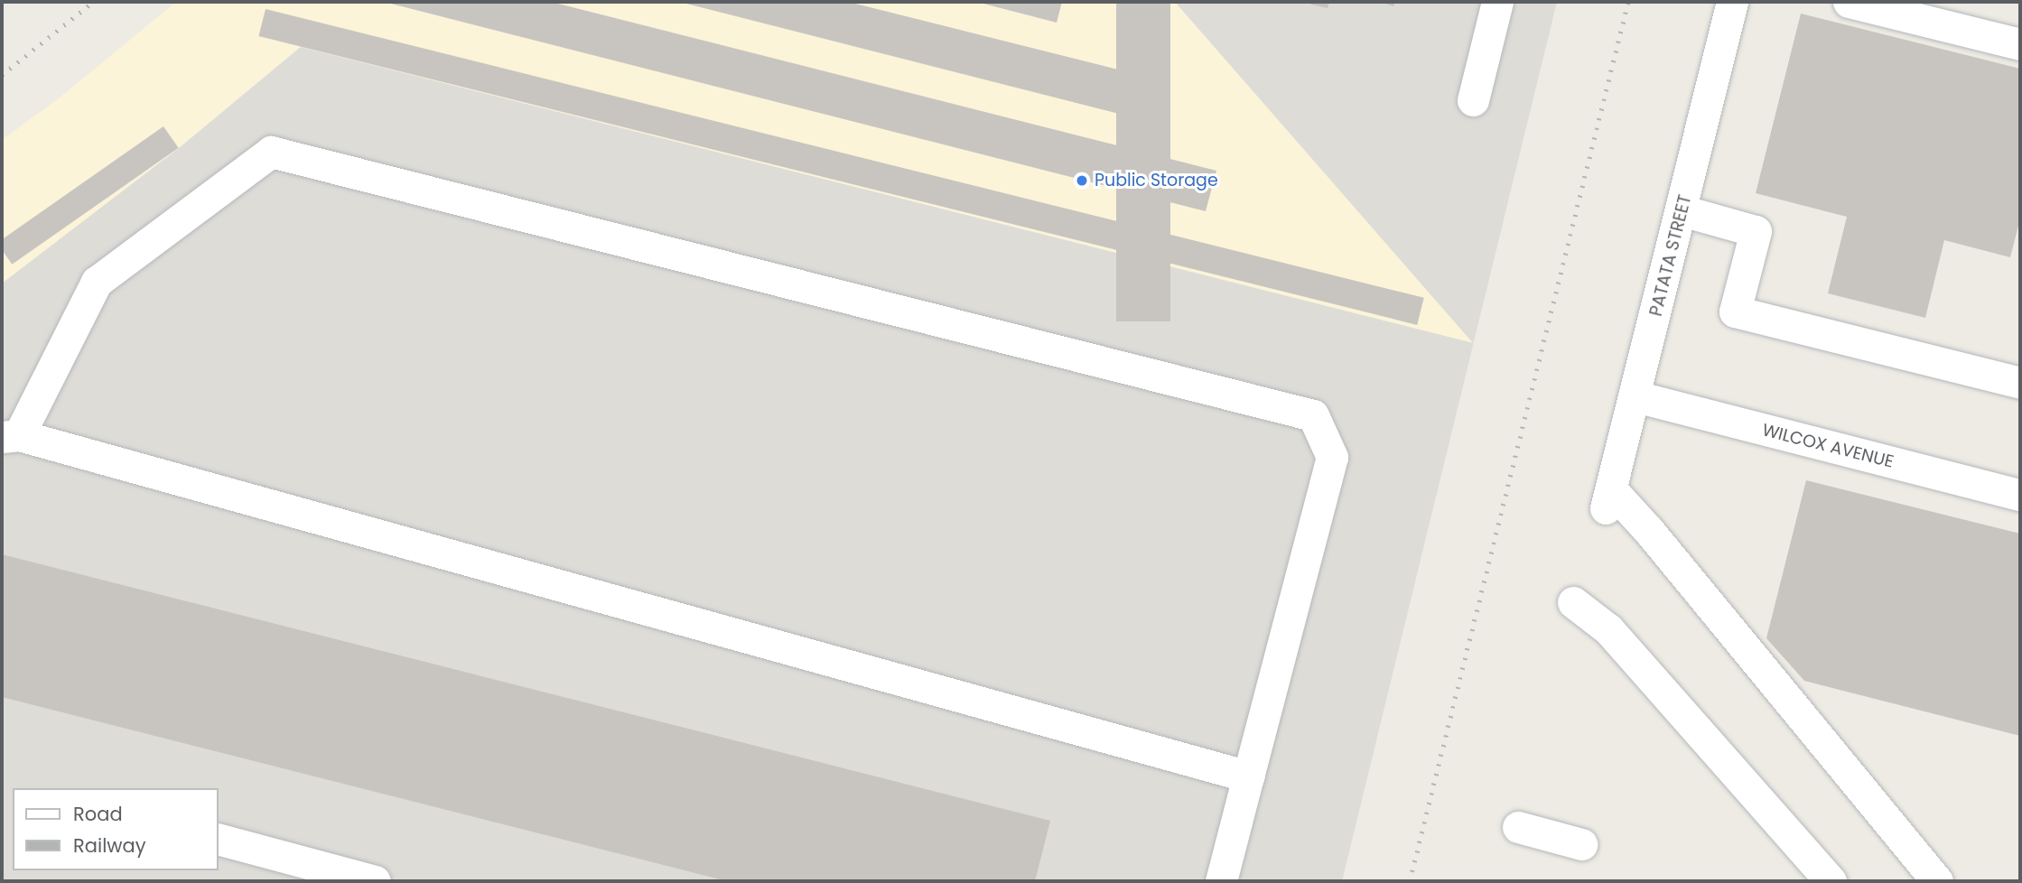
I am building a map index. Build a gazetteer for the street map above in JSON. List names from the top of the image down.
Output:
{
  "streets": {
    "street": ["PATATA STREET", "WILCOX AVENUE"]
  },
  "crossings": [
    ["PATATA STREET", "WILCOX AVENUE"]
  ],
  "places": ["Public Storage"],
  "legend": ["Road", "Railway"]
}
